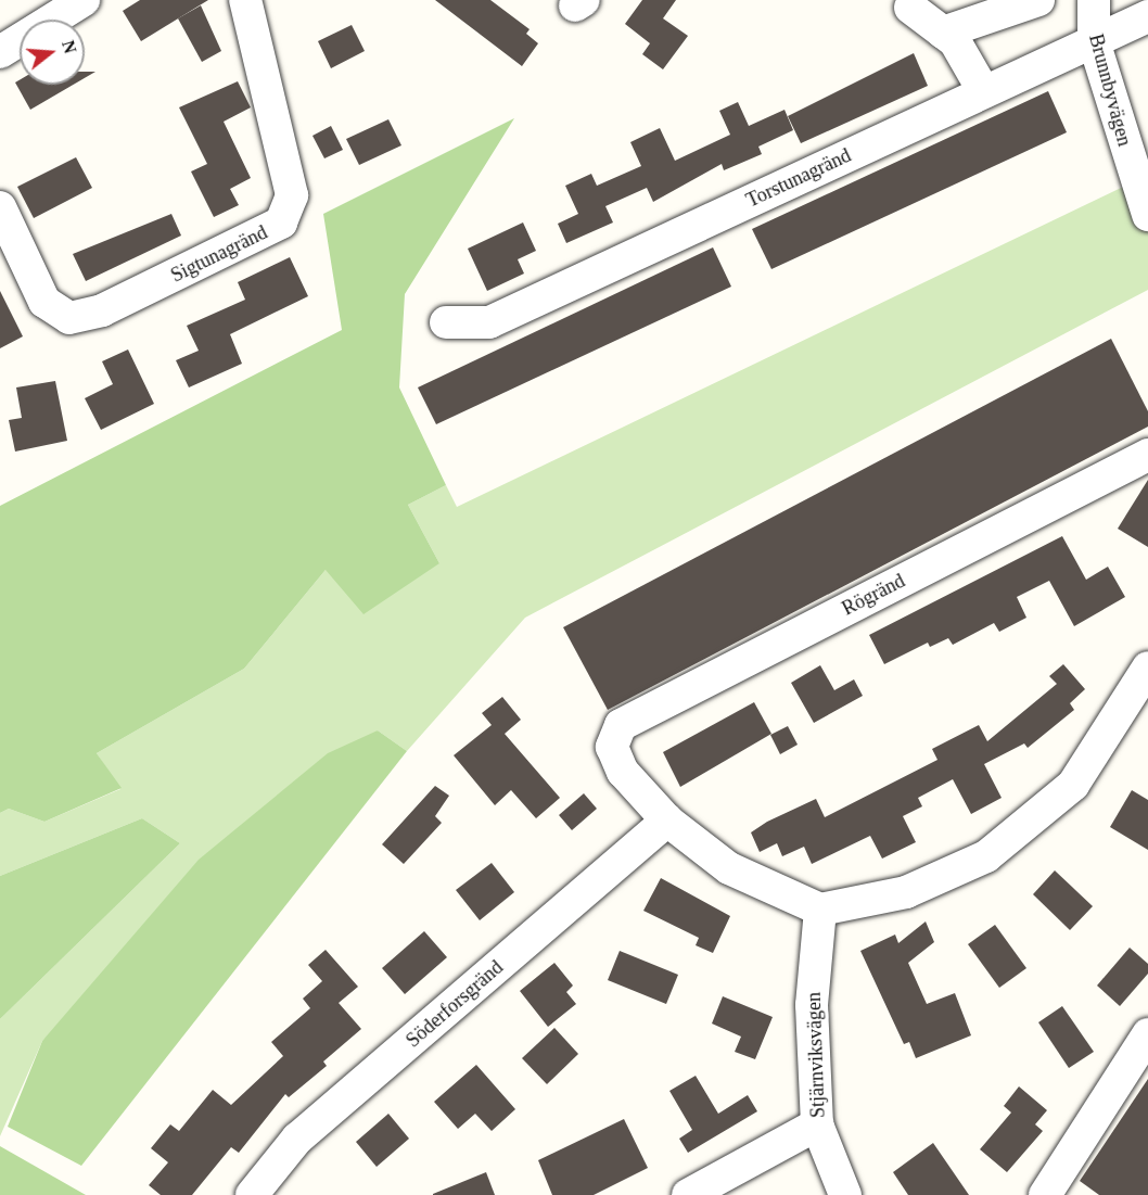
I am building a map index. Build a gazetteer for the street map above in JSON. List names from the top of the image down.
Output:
{
  "streets": {
    "street": [
      "Brunnbyvägen",
      "Torstunagränd",
      "Sigtunagränd",
      "Rögränd",
      "Söderforsgränd",
      "Stjärnviksvägen"
    ]
  },
  "crossings": [
    ["Brunnbyvägen", "Torstunagränd"],
    ["Rögränd", "Söderforsgränd"]
  ],
  "north": "right"
}
